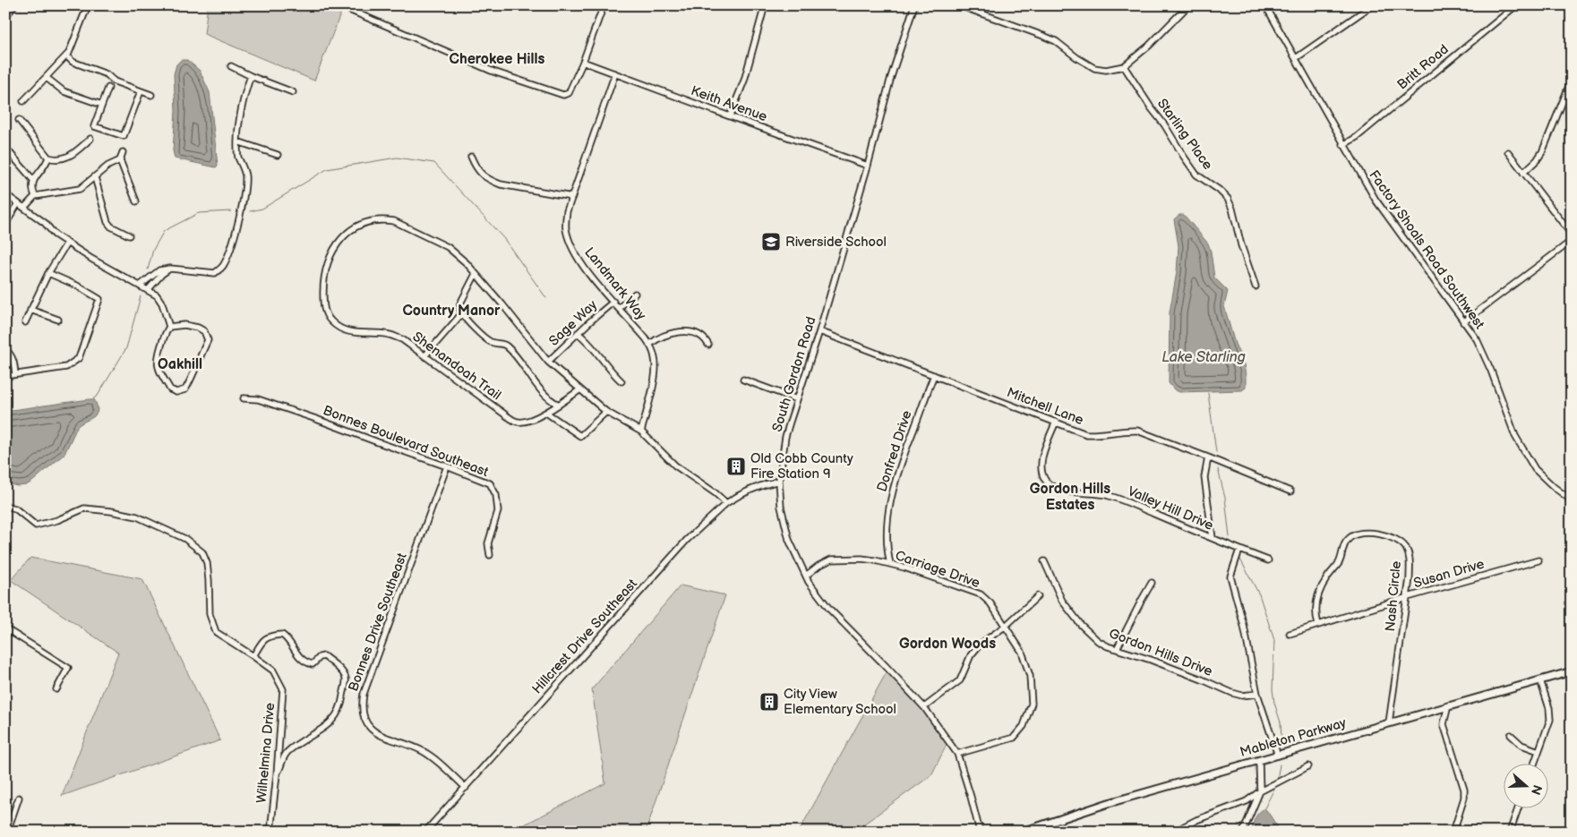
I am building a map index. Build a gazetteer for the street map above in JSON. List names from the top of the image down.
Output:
{
  "streets": {
    "main road": ["Mableton Parkway"],
    "street": [
      "Britt Road",
      "Keith Avenue",
      "Starling Place",
      "Factory Shoals Road Southwest",
      "Landmark Way",
      "Sage Way",
      "Shenandoah Trail",
      "South Gordon Road",
      "Mitchell Lane",
      "Bonnes Boulevard Southeast",
      "Donfred Drive",
      "Valley Hill Drive",
      "Carriage Drive",
      "Susan Drive",
      "Nash Circle",
      "Bonnes Drive Southeast",
      "Hillcrest Drive Southeast",
      "Gordon Hills Drive",
      "Wilhelmina Drive"
    ]
  },
  "crossings": [
    ["Britt Road", "Factory Shoals Road Southwest"],
    ["Keith Avenue", "Landmark Way"],
    ["Keith Avenue", "South Gordon Road"],
    ["Landmark Way", "Sage Way"],
    ["Landmark Way", "Shenandoah Trail"],
    ["Sage Way", "Shenandoah Trail"],
    ["Shenandoah Trail", "Hillcrest Drive Southeast"],
    ["South Gordon Road", "Mitchell Lane"],
    ["South Gordon Road", "Carriage Drive"],
    ["South Gordon Road", "Hillcrest Drive Southeast"],
    ["Mitchell Lane", "Donfred Drive"],
    ["Mitchell Lane", "Valley Hill Drive"],
    ["Bonnes Boulevard Southeast", "Bonnes Drive Southeast"],
    ["Donfred Drive", "Carriage Drive"],
    ["Susan Drive", "Nash Circle"],
    ["Nash Circle", "Mableton Parkway"],
    ["Bonnes Drive Southeast", "Hillcrest Drive Southeast"]
  ],
  "districts": [
    "Cherokee Hills",
    "Country Manor",
    "Oakhill",
    "Gordon Hills Estates",
    "Gordon Woods"
  ],
  "water": ["Lake Starling"],
  "places": {
    "school or university": ["Riverside School"],
    "building": ["Old Cobb County Fire Station 9", "City View Elementary School"]
  },
  "north": "right"
}
